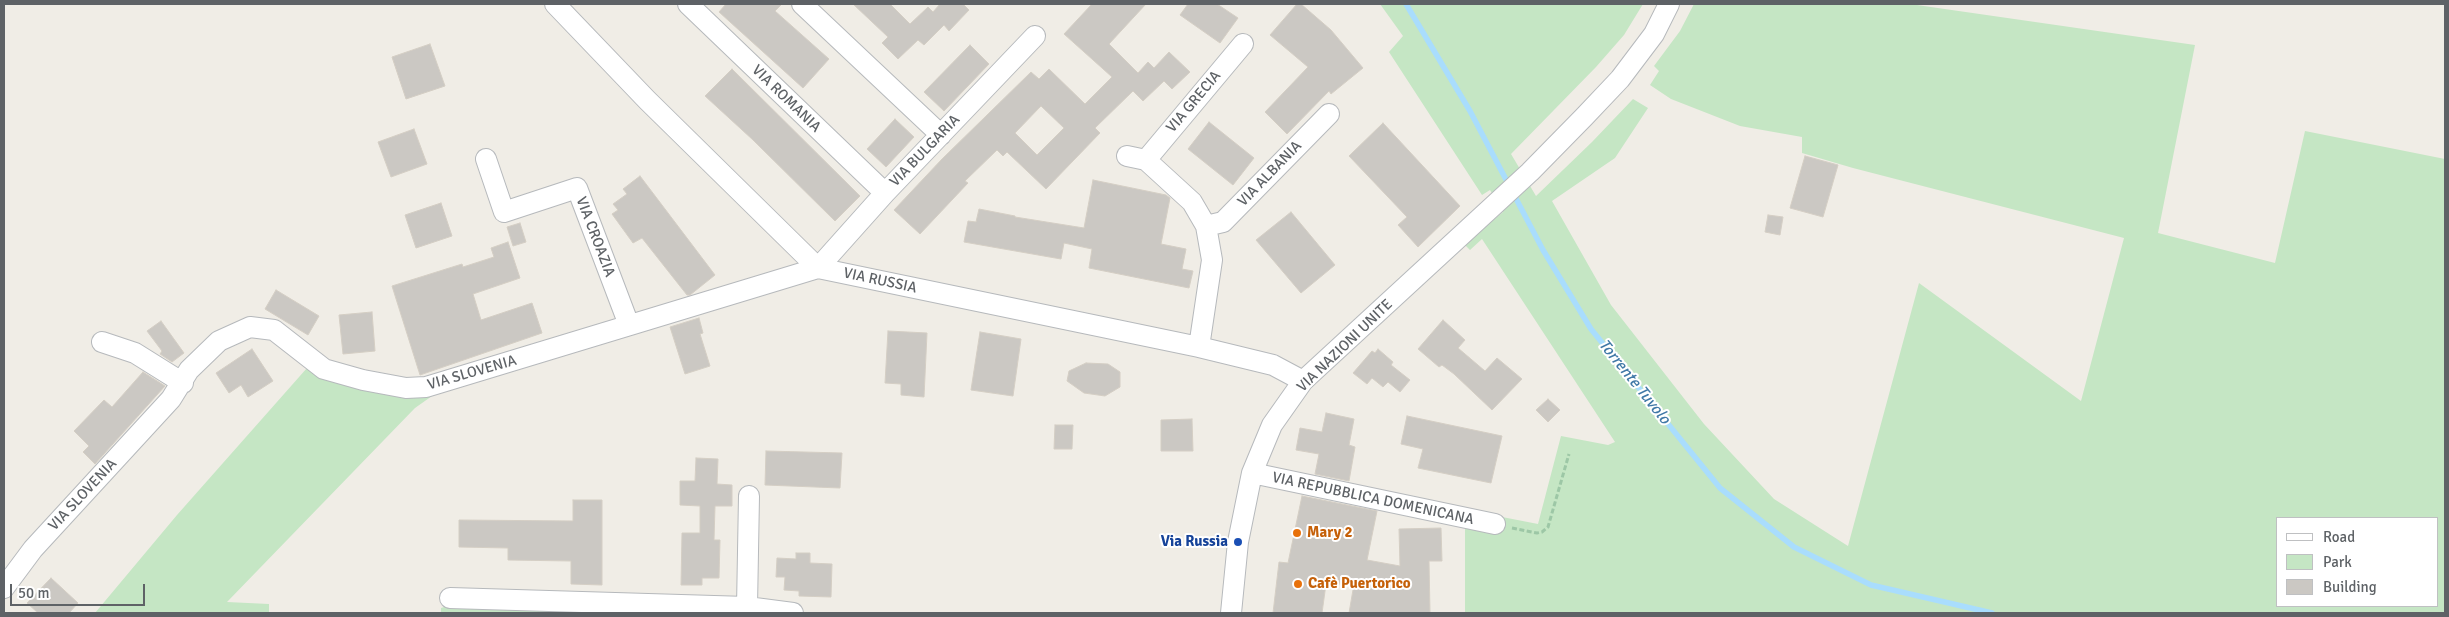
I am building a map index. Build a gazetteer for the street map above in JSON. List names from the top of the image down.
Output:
{
  "streets": {
    "street": [
      "VIA ROMANIA",
      "VIA GRECIA",
      "VIA BULGARIA",
      "VIA ALBANIA",
      "VIA CROAZIA",
      "VIA RUSSIA",
      "VIA NAZIONI UNITE",
      "VIA SLOVENIA",
      "VIA REPUBBLICA DOMENICANA"
    ]
  },
  "crossings": [
    ["VIA ROMANIA", "VIA BULGARIA"],
    ["VIA GRECIA", "VIA ALBANIA"],
    ["VIA BULGARIA", "VIA RUSSIA"],
    ["VIA BULGARIA", "VIA SLOVENIA"],
    ["VIA CROAZIA", "VIA SLOVENIA"],
    ["VIA RUSSIA", "VIA NAZIONI UNITE"],
    ["VIA RUSSIA", "VIA SLOVENIA"],
    ["VIA NAZIONI UNITE", "VIA REPUBBLICA DOMENICANA"]
  ],
  "water": ["Torrente Tuvolo"],
  "places": ["Mary 2", "Via Russia", "Cafè Puertorico"],
  "legend": ["Road", "Park", "Building"],
  "scale_bar": "50 m"
}
